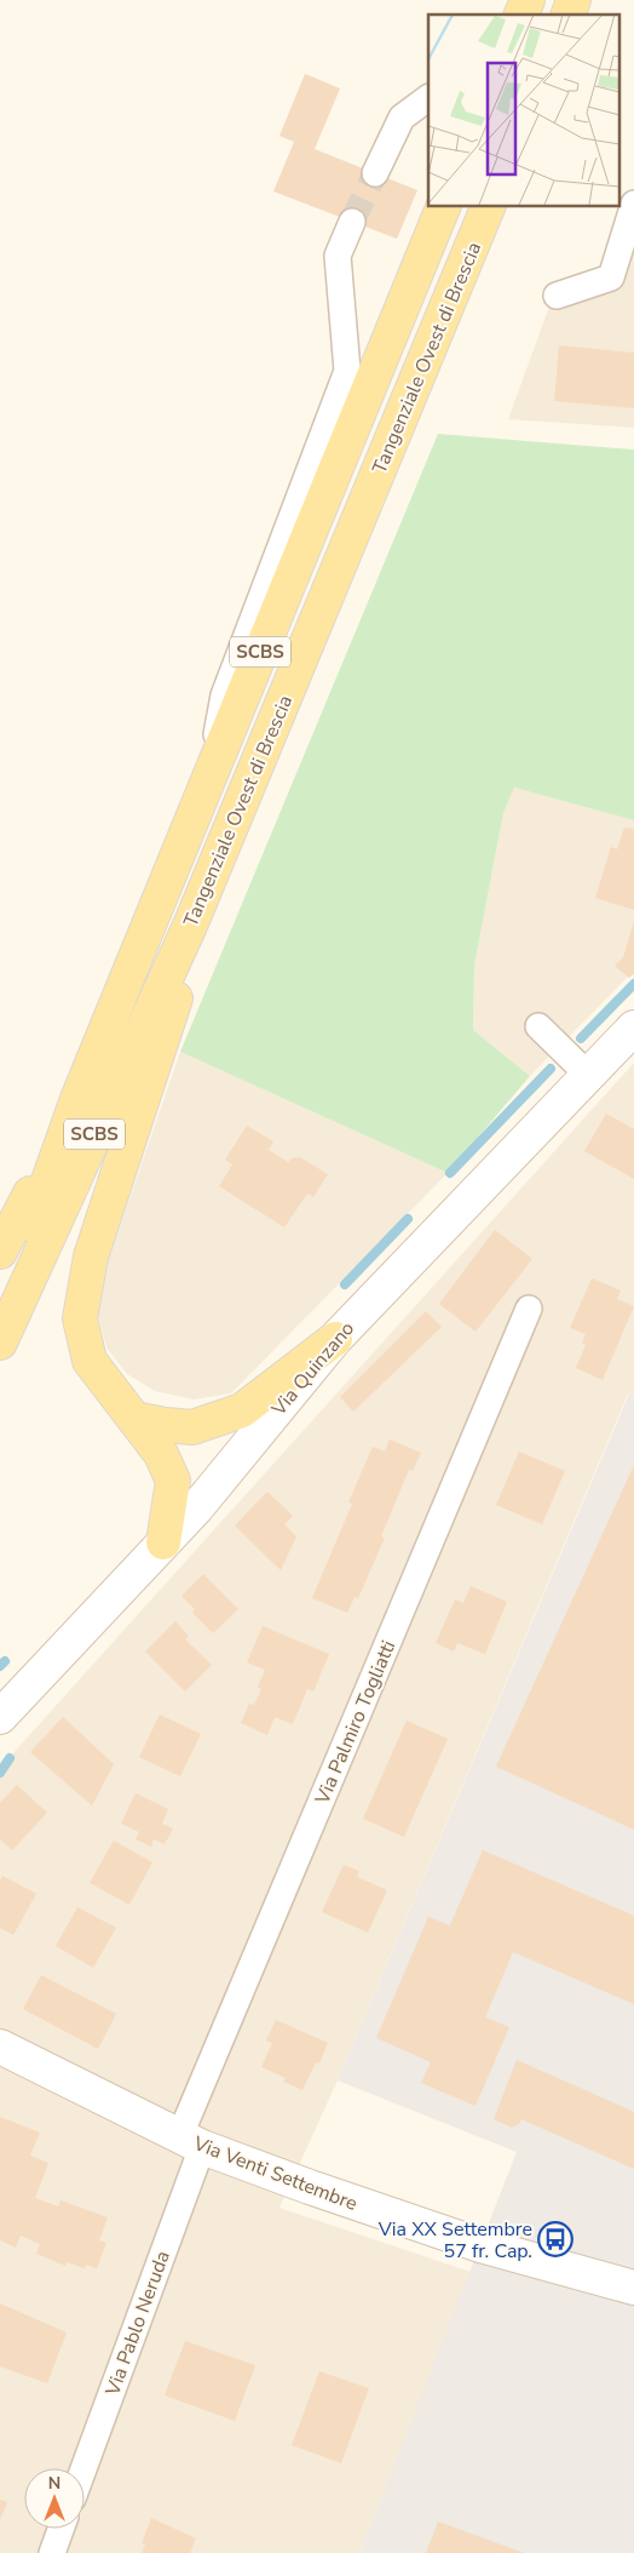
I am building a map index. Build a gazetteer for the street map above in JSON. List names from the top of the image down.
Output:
{
  "streets": {
    "main road": ["Tangenziale Ovest di Brescia", "SCBS"],
    "street": [
      "Via Quinzano",
      "Via Palmiro Togliatti",
      "Via Venti Settembre",
      "Via Pablo Neruda"
    ]
  },
  "crossings": [
    ["Via Palmiro Togliatti", "Via Venti Settembre"],
    ["Via Palmiro Togliatti", "Via Pablo Neruda"],
    ["Via Venti Settembre", "Via Pablo Neruda"]
  ],
  "places": {
    "bus stop": ["Via XX Settembre 57 fr. Cap."]
  },
  "north": "top"
}
